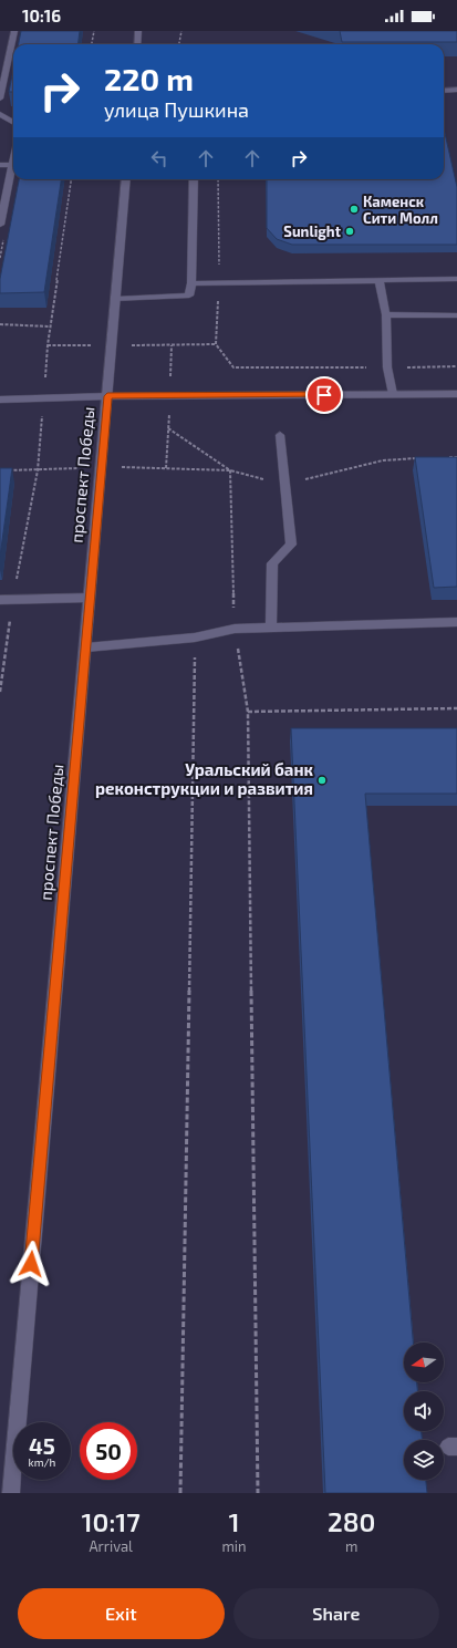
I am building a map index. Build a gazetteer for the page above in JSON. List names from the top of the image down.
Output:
{
  "streets": {
    "main road": ["проспект Победы"]
  },
  "places": ["Каменск Сити Молл", "Sunlight", "Уральский банк реконструкции и развития"],
  "north": "left",
  "page": {
    "status": "10:16",
    "turn": ["220 m", "улица Пушкина"],
    "speed": "45 km/h",
    "limit": "50",
    "eta": [
      "10:17",
      "Arrival",
      "1",
      "min",
      "280",
      "m"
    ],
    "buttons": ["Exit", "Share"]
  }
}
